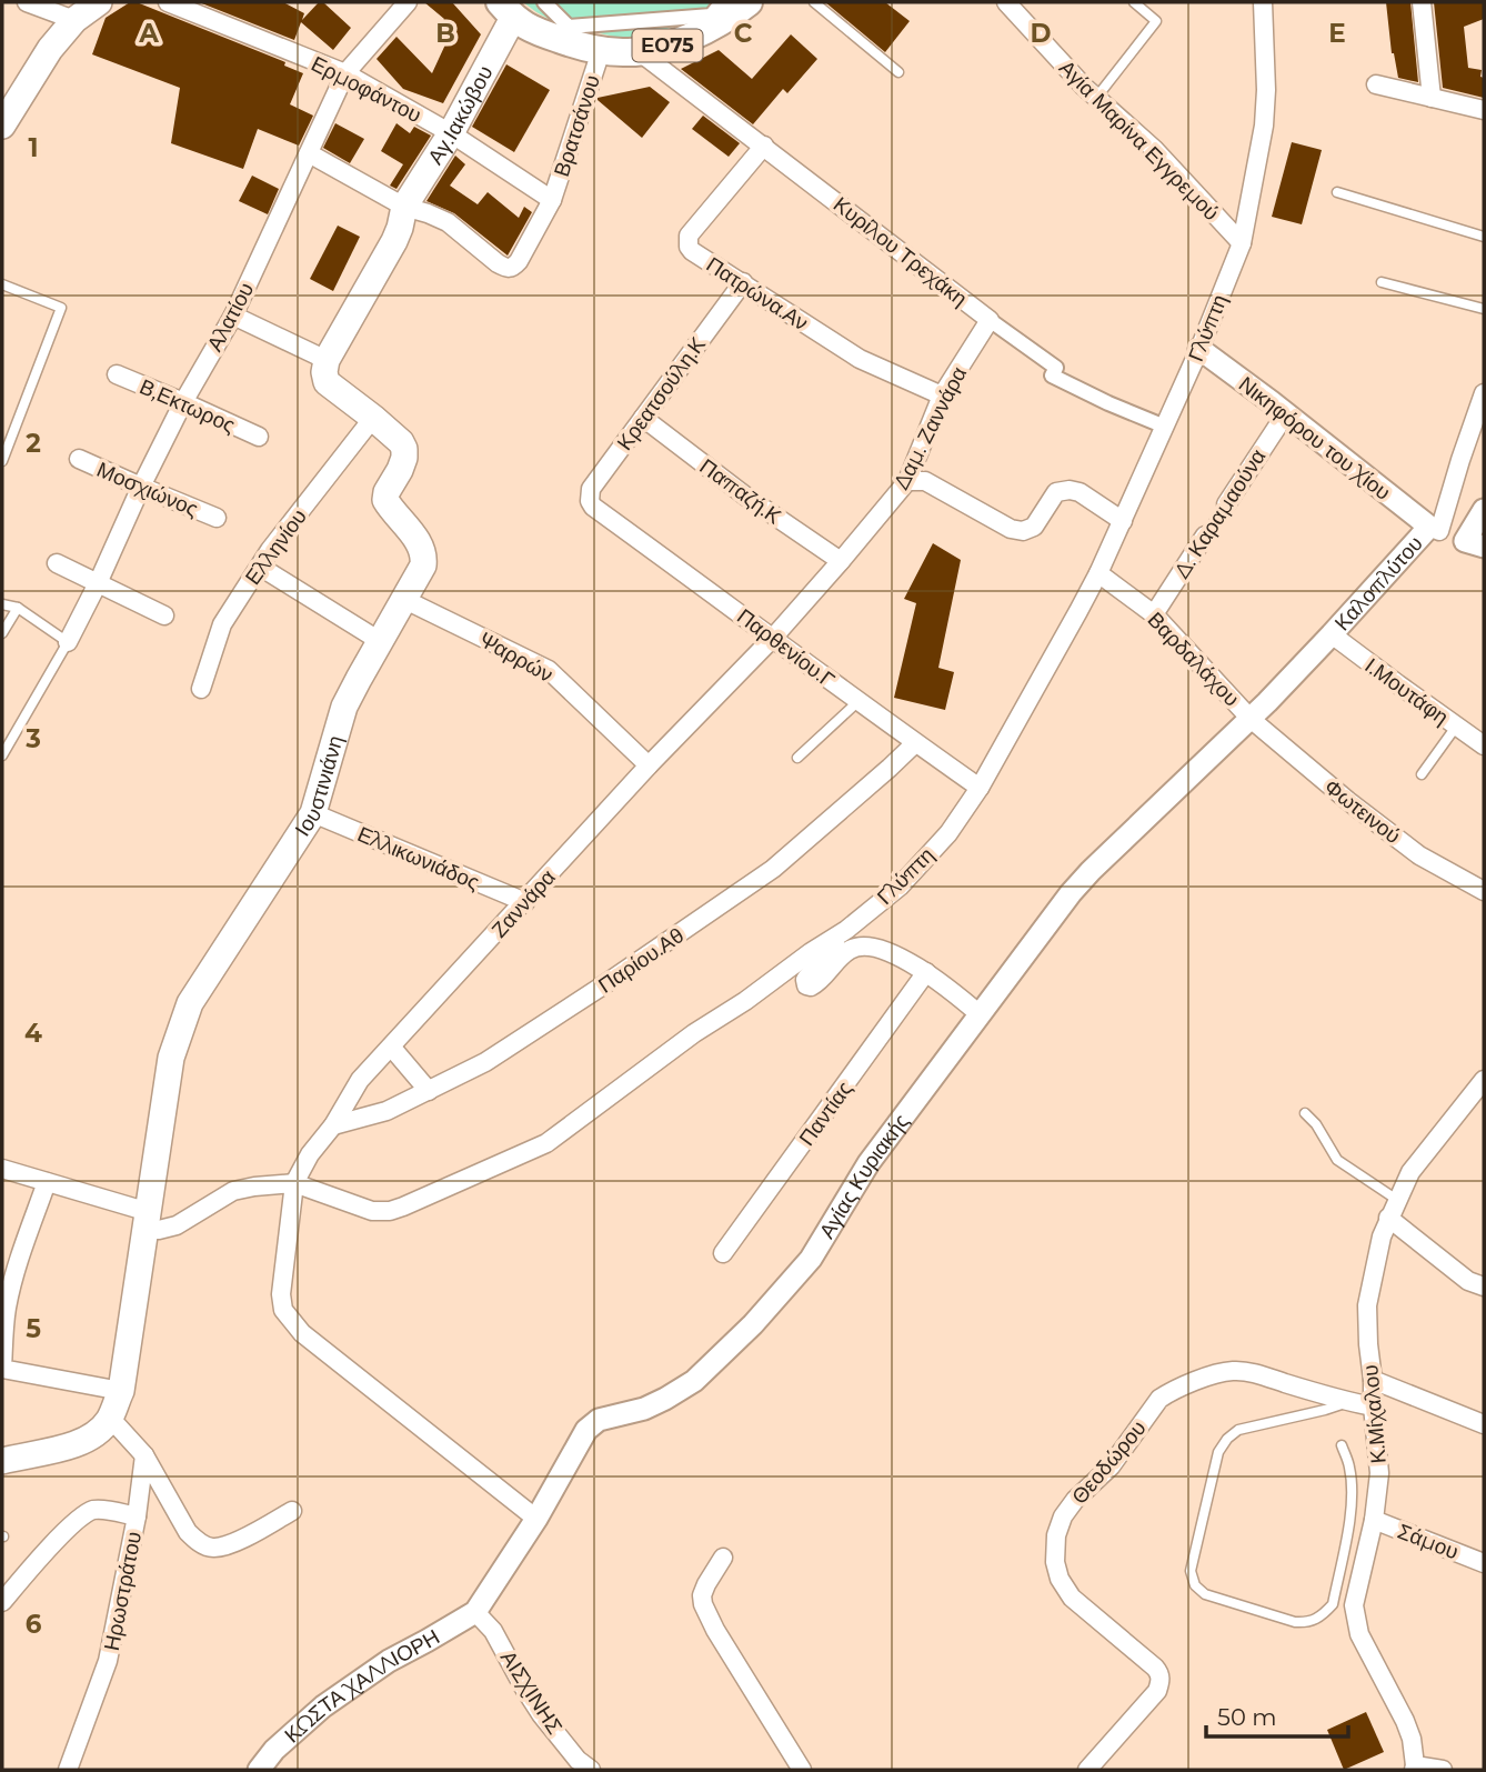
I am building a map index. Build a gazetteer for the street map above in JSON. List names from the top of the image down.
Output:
{
  "streets": {
    "main road": ["ΕΟ75", "Αγ.Ιακώβου", "Ιουστινιάνη"],
    "street": [
      "Ερμοφάντου",
      "Βρατσάνου",
      "Αγία Μαρίνα Εγγρεμού",
      "Κυρίλου Τρεχάκη",
      "Πατρώνα.Αν",
      "Αλατίου",
      "Γλύπτη",
      "Κρεατσούλη.Κ",
      "Β,Εκτωρος",
      "Δαμ. Ζαννάρα",
      "Νικηφόρου του Χίου",
      "Μοσχιώνος",
      "Παπαζή.Κ",
      "Δ. Καραμαούνα",
      "Ελληνίου",
      "Καλοπλύτου",
      "Παρθενίου.Γ",
      "Ψαρρών",
      "Βαρδαλάχου",
      "Ι.Μουτάφη",
      "Φωτεινού",
      "Ελλικωνιάδος",
      "Ζαννάρα",
      "Παρίου.Αθ",
      "Παντίας",
      "Αγίας Κυριακής",
      "Κ.Μίχαλου",
      "Θεοδώρου",
      "Σάμου",
      "Ηρωστράτου",
      "ΚΩΣΤΑ ΧΑΛΛΙΟΡΗ",
      "ΑΙΣΧΙΝΗΣ"
    ]
  },
  "crossings": [
    ["ΕΟ75", "Αγ.Ιακώβου"],
    ["ΕΟ75", "Βρατσάνου"],
    ["ΕΟ75", "Κυρίλου Τρεχάκη"],
    ["Ερμοφάντου", "Αγ.Ιακώβου"],
    ["Ερμοφάντου", "Βρατσάνου"],
    ["Ερμοφάντου", "Αλατίου"],
    ["Αγ.Ιακώβου", "Βρατσάνου"],
    ["Αγία Μαρίνα Εγγρεμού", "Γλύπτη"],
    ["Κυρίλου Τρεχάκη", "Πατρώνα.Αν"],
    ["Κυρίλου Τρεχάκη", "Γλύπτη"],
    ["Κυρίλου Τρεχάκη", "Δαμ. Ζαννάρα"],
    ["Πατρώνα.Αν", "Κρεατσούλη.Κ"],
    ["Πατρώνα.Αν", "Δαμ. Ζαννάρα"],
    ["Αλατίου", "Β,Εκτωρος"],
    ["Αλατίου", "Μοσχιώνος"],
    ["Γλύπτη", "Νικηφόρου του Χίου"],
    ["Γλύπτη", "Παρθενίου.Γ"],
    ["Γλύπτη", "Βαρδαλάχου"],
    ["Γλύπτη", "Ζαννάρα"],
    ["Κρεατσούλη.Κ", "Παπαζή.Κ"],
    ["Κρεατσούλη.Κ", "Παρθενίου.Γ"],
    ["Δαμ. Ζαννάρα", "Παπαζή.Κ"],
    ["Δαμ. Ζαννάρα", "Παρθενίου.Γ"],
    ["Δαμ. Ζαννάρα", "Ζαννάρα"],
    ["Νικηφόρου του Χίου", "Δ. Καραμαούνα"],
    ["Νικηφόρου του Χίου", "Καλοπλύτου"],
    ["Δ. Καραμαούνα", "Βαρδαλάχου"],
    ["Ελληνίου", "Ιουστινιάνη"],
    ["Καλοπλύτου", "Βαρδαλάχου"],
    ["Καλοπλύτου", "Ι.Μουτάφη"],
    ["Καλοπλύτου", "Φωτεινού"],
    ["Καλοπλύτου", "Αγίας Κυριακής"],
    ["Παρθενίου.Γ", "Ζαννάρα"],
    ["Παρθενίου.Γ", "Παρίου.Αθ"],
    ["Ψαρρών", "Ιουστινιάνη"],
    ["Ψαρρών", "Ζαννάρα"],
    ["Βαρδαλάχου", "Φωτεινού"],
    ["Βαρδαλάχου", "Αγίας Κυριακής"],
    ["Ιουστινιάνη", "Ελλικωνιάδος"],
    ["Φωτεινού", "Αγίας Κυριακής"],
    ["Ελλικωνιάδος", "Ζαννάρα"],
    ["Ζαννάρα", "Παρίου.Αθ"],
    ["Αγίας Κυριακής", "ΚΩΣΤΑ ΧΑΛΛΙΟΡΗ"],
    ["Αγίας Κυριακής", "ΑΙΣΧΙΝΗΣ"],
    ["Κ.Μίχαλου", "Θεοδώρου"],
    ["Κ.Μίχαλου", "Σάμου"],
    ["ΚΩΣΤΑ ΧΑΛΛΙΟΡΗ", "ΑΙΣΧΙΝΗΣ"]
  ],
  "scale_bar": "50 m",
  "grid": {
    "columns": [
      "A",
      "B",
      "C",
      "D",
      "E"
    ],
    "rows": [
      "1",
      "2",
      "3",
      "4",
      "5",
      "6"
    ]
  }
}
